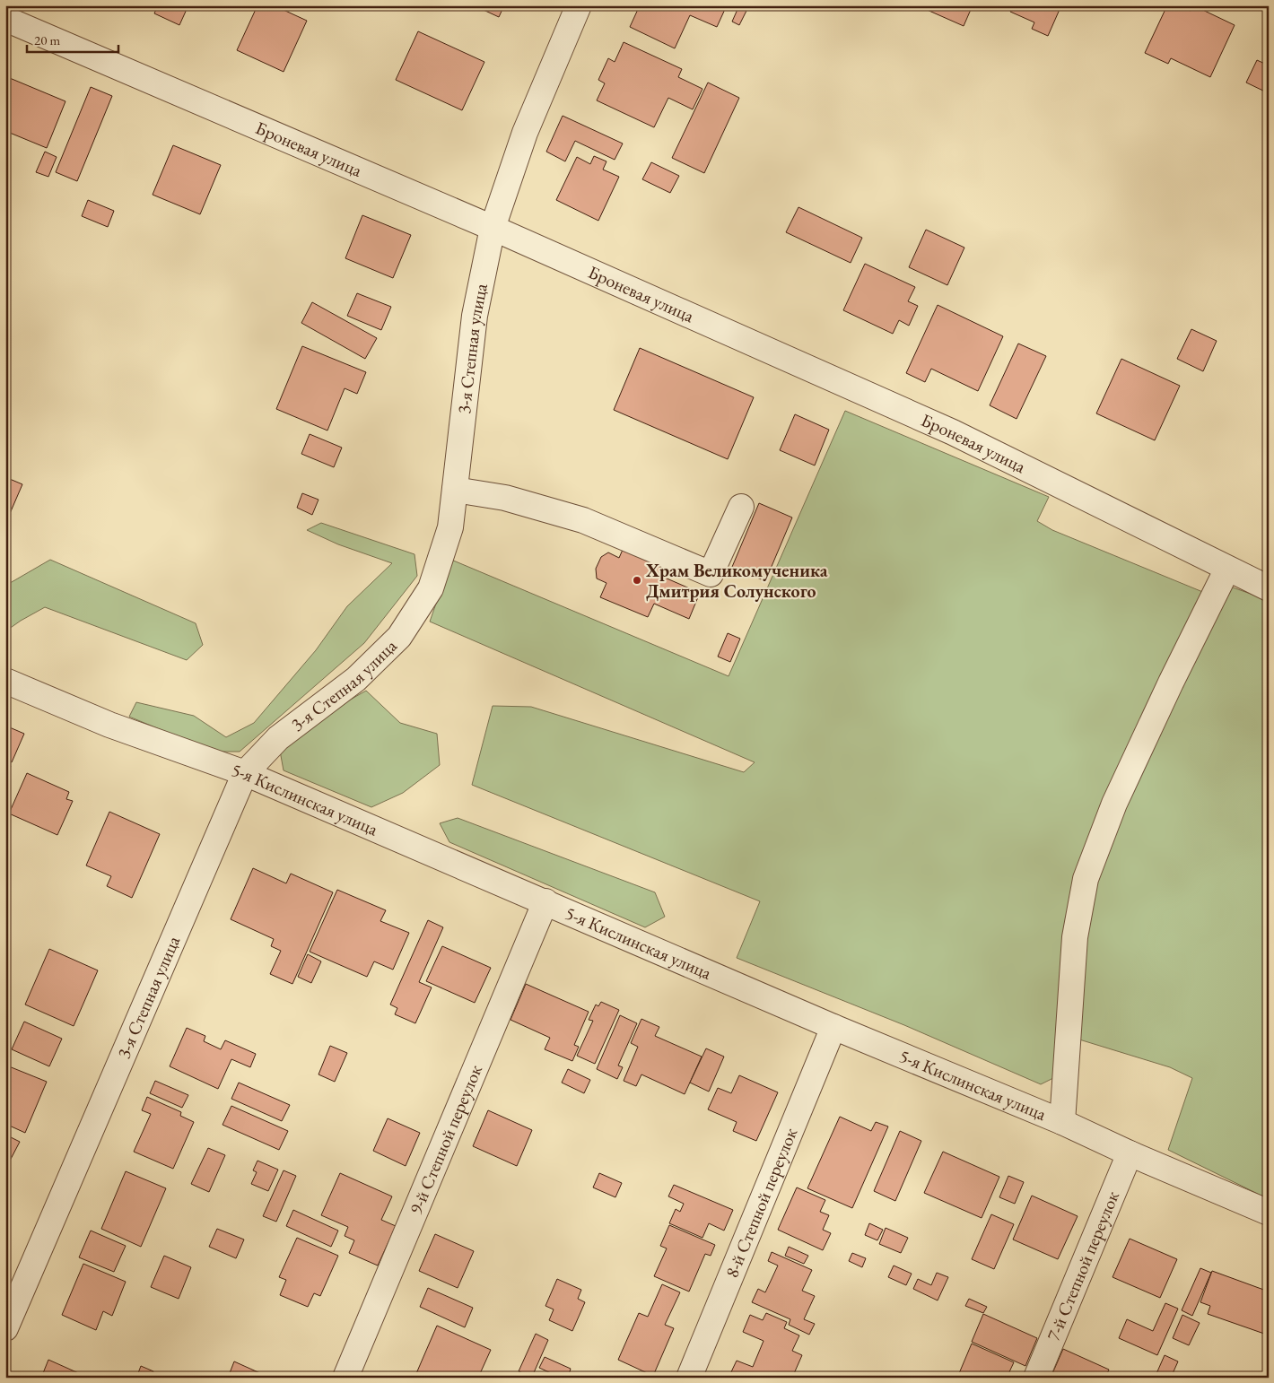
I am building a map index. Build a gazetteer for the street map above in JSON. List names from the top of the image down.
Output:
{
  "streets": {
    "street": [
      "Броневая улица",
      "3-я Степная улица",
      "5-я Кислинская улица",
      "9-й Степной переулок",
      "8-й Степной переулок",
      "7-й Степной переулок"
    ]
  },
  "crossings": [
    ["Броневая улица", "3-я Степная улица"],
    ["3-я Степная улица", "5-я Кислинская улица"],
    ["5-я Кислинская улица", "9-й Степной переулок"],
    ["5-я Кислинская улица", "8-й Степной переулок"],
    ["5-я Кислинская улица", "7-й Степной переулок"]
  ],
  "places": ["Храм Великомученика Дмитрия Солунского"],
  "scale_bar": "20 m"
}
